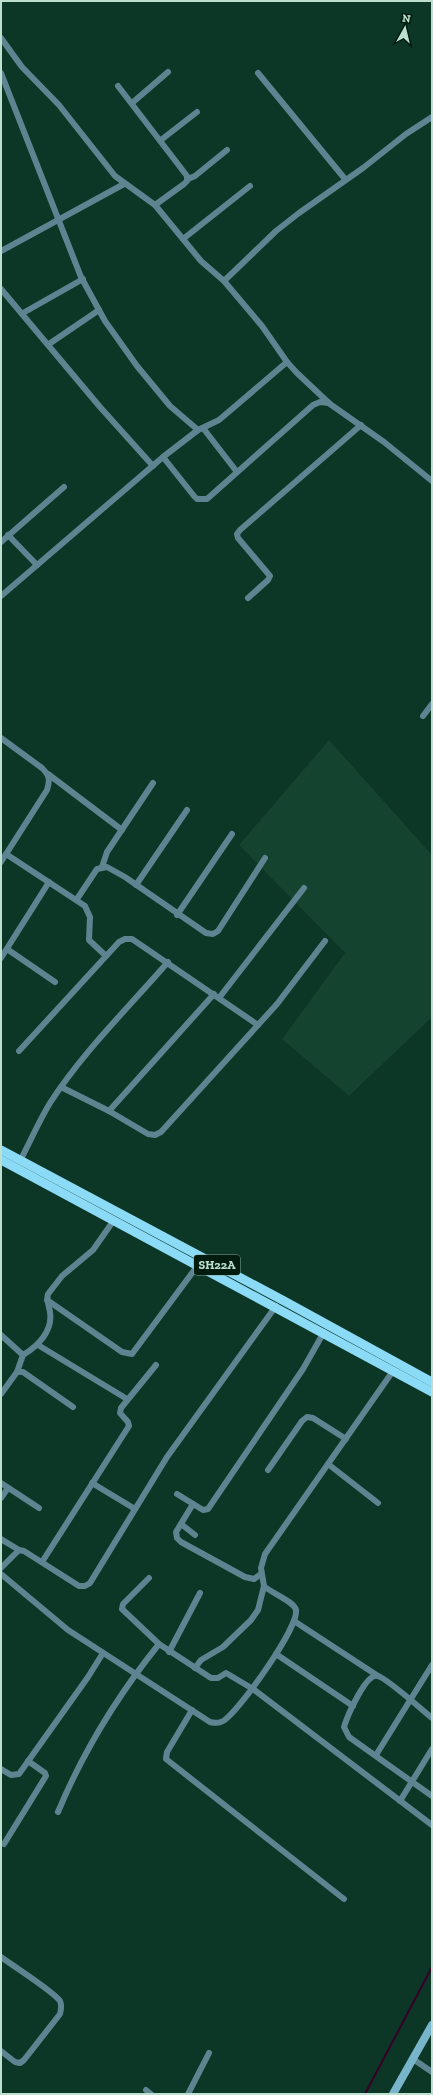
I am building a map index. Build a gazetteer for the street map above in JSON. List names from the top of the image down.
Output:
{
  "streets": {
    "main road": ["SH22A"]
  },
  "north": "top"
}
